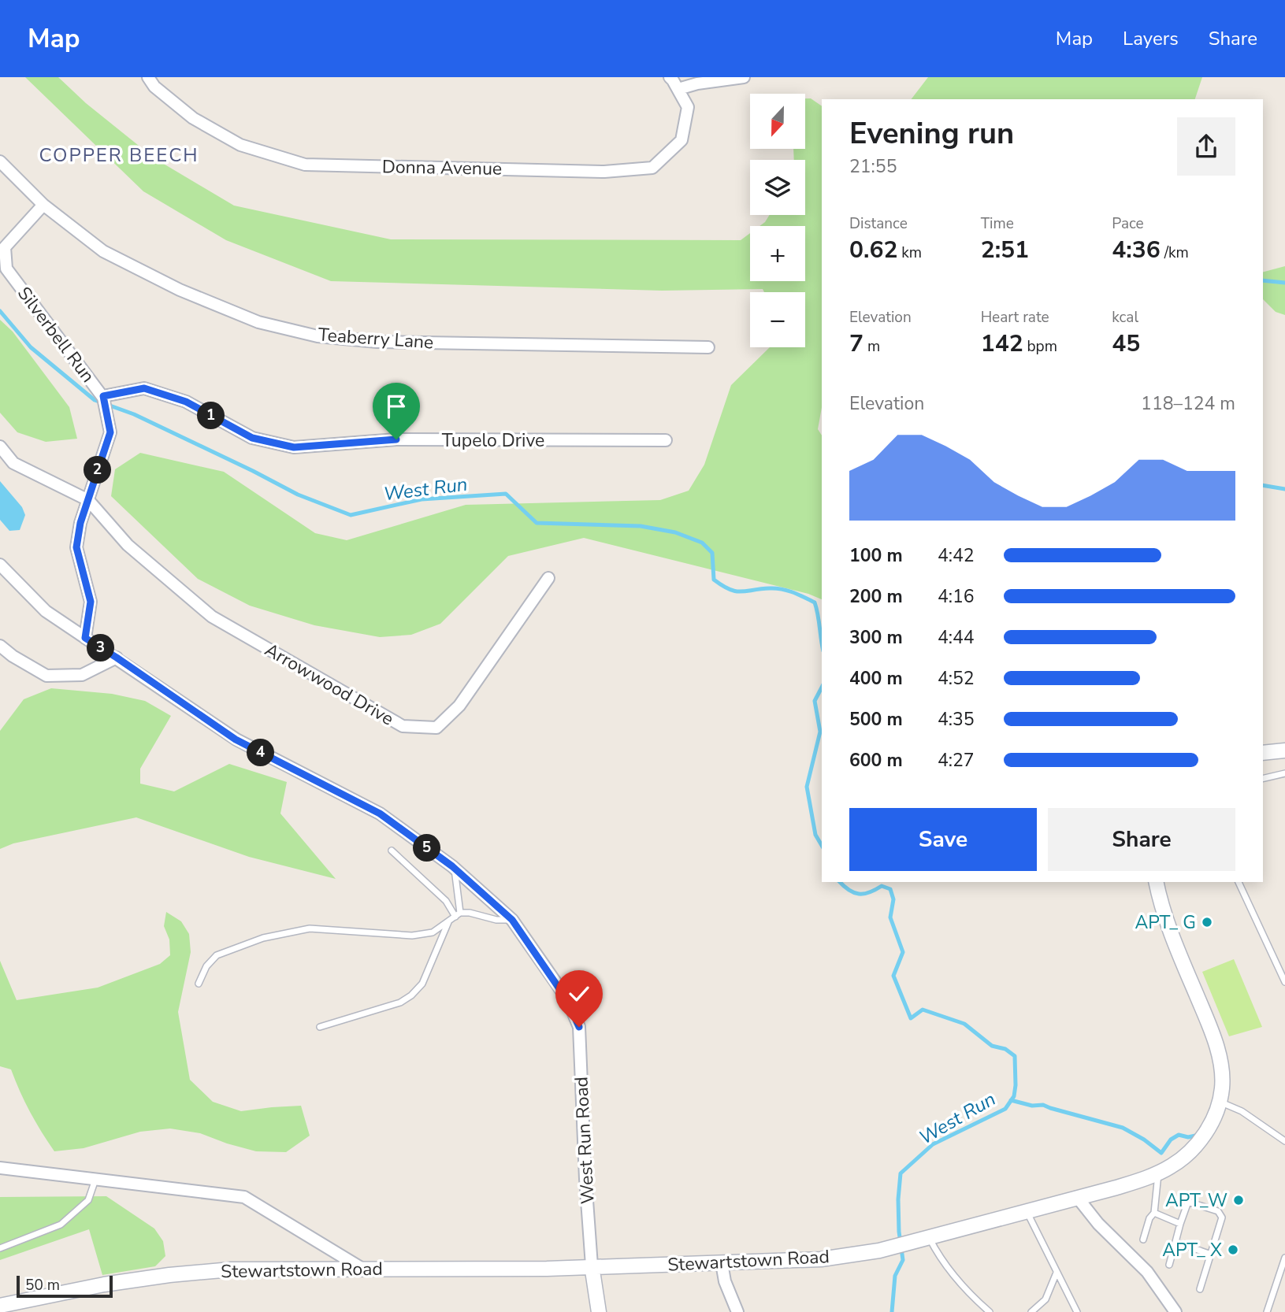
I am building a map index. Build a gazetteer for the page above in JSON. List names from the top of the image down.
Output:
{
  "streets": {
    "street": [
      "Donna Avenue",
      "Silverbell Run",
      "Teaberry Lane",
      "Tupelo Drive",
      "Arrowwood Drive",
      "West Run Road",
      "Stewartstown Road"
    ]
  },
  "crossings": [
    ["Silverbell Run", "Teaberry Lane"],
    ["Silverbell Run", "Tupelo Drive"],
    ["Silverbell Run", "Arrowwood Drive"],
    ["Silverbell Run", "West Run Road"],
    ["West Run Road", "Stewartstown Road"]
  ],
  "districts": ["COPPER BEECH"],
  "water": ["West Run"],
  "places": ["APT_ G", "APT_W", "APT_ X"],
  "scale_bar": "50 m",
  "north": "bottom",
  "page": {
    "header": "Map",
    "nav": ["Map", "Layers", "Share"],
    "map_buttons": ["+", "−"],
    "heading": ["Evening run", "21:55"],
    "stats": [
      ["Distance", "0.62 km"],
      ["Time", "2:51"],
      ["Pace", "4:36 /km"],
      ["Elevation", "7 m"],
      ["Heart rate", "142 bpm"],
      ["kcal", "45"]
    ],
    "chart": ["Elevation", "118–124 m"],
    "pins": [
      "1",
      "2",
      "3",
      "4",
      "5"
    ],
    "list": [
      {
        "name": "100 m",
        "note": "4:42"
      },
      {
        "name": "200 m",
        "note": "4:16"
      },
      {
        "name": "300 m",
        "note": "4:44"
      },
      {
        "name": "400 m",
        "note": "4:52"
      },
      {
        "name": "500 m",
        "note": "4:35"
      },
      {
        "name": "600 m",
        "note": "4:27"
      }
    ],
    "buttons": ["Save", "Share"],
    "scale": "50 m"
  }
}
